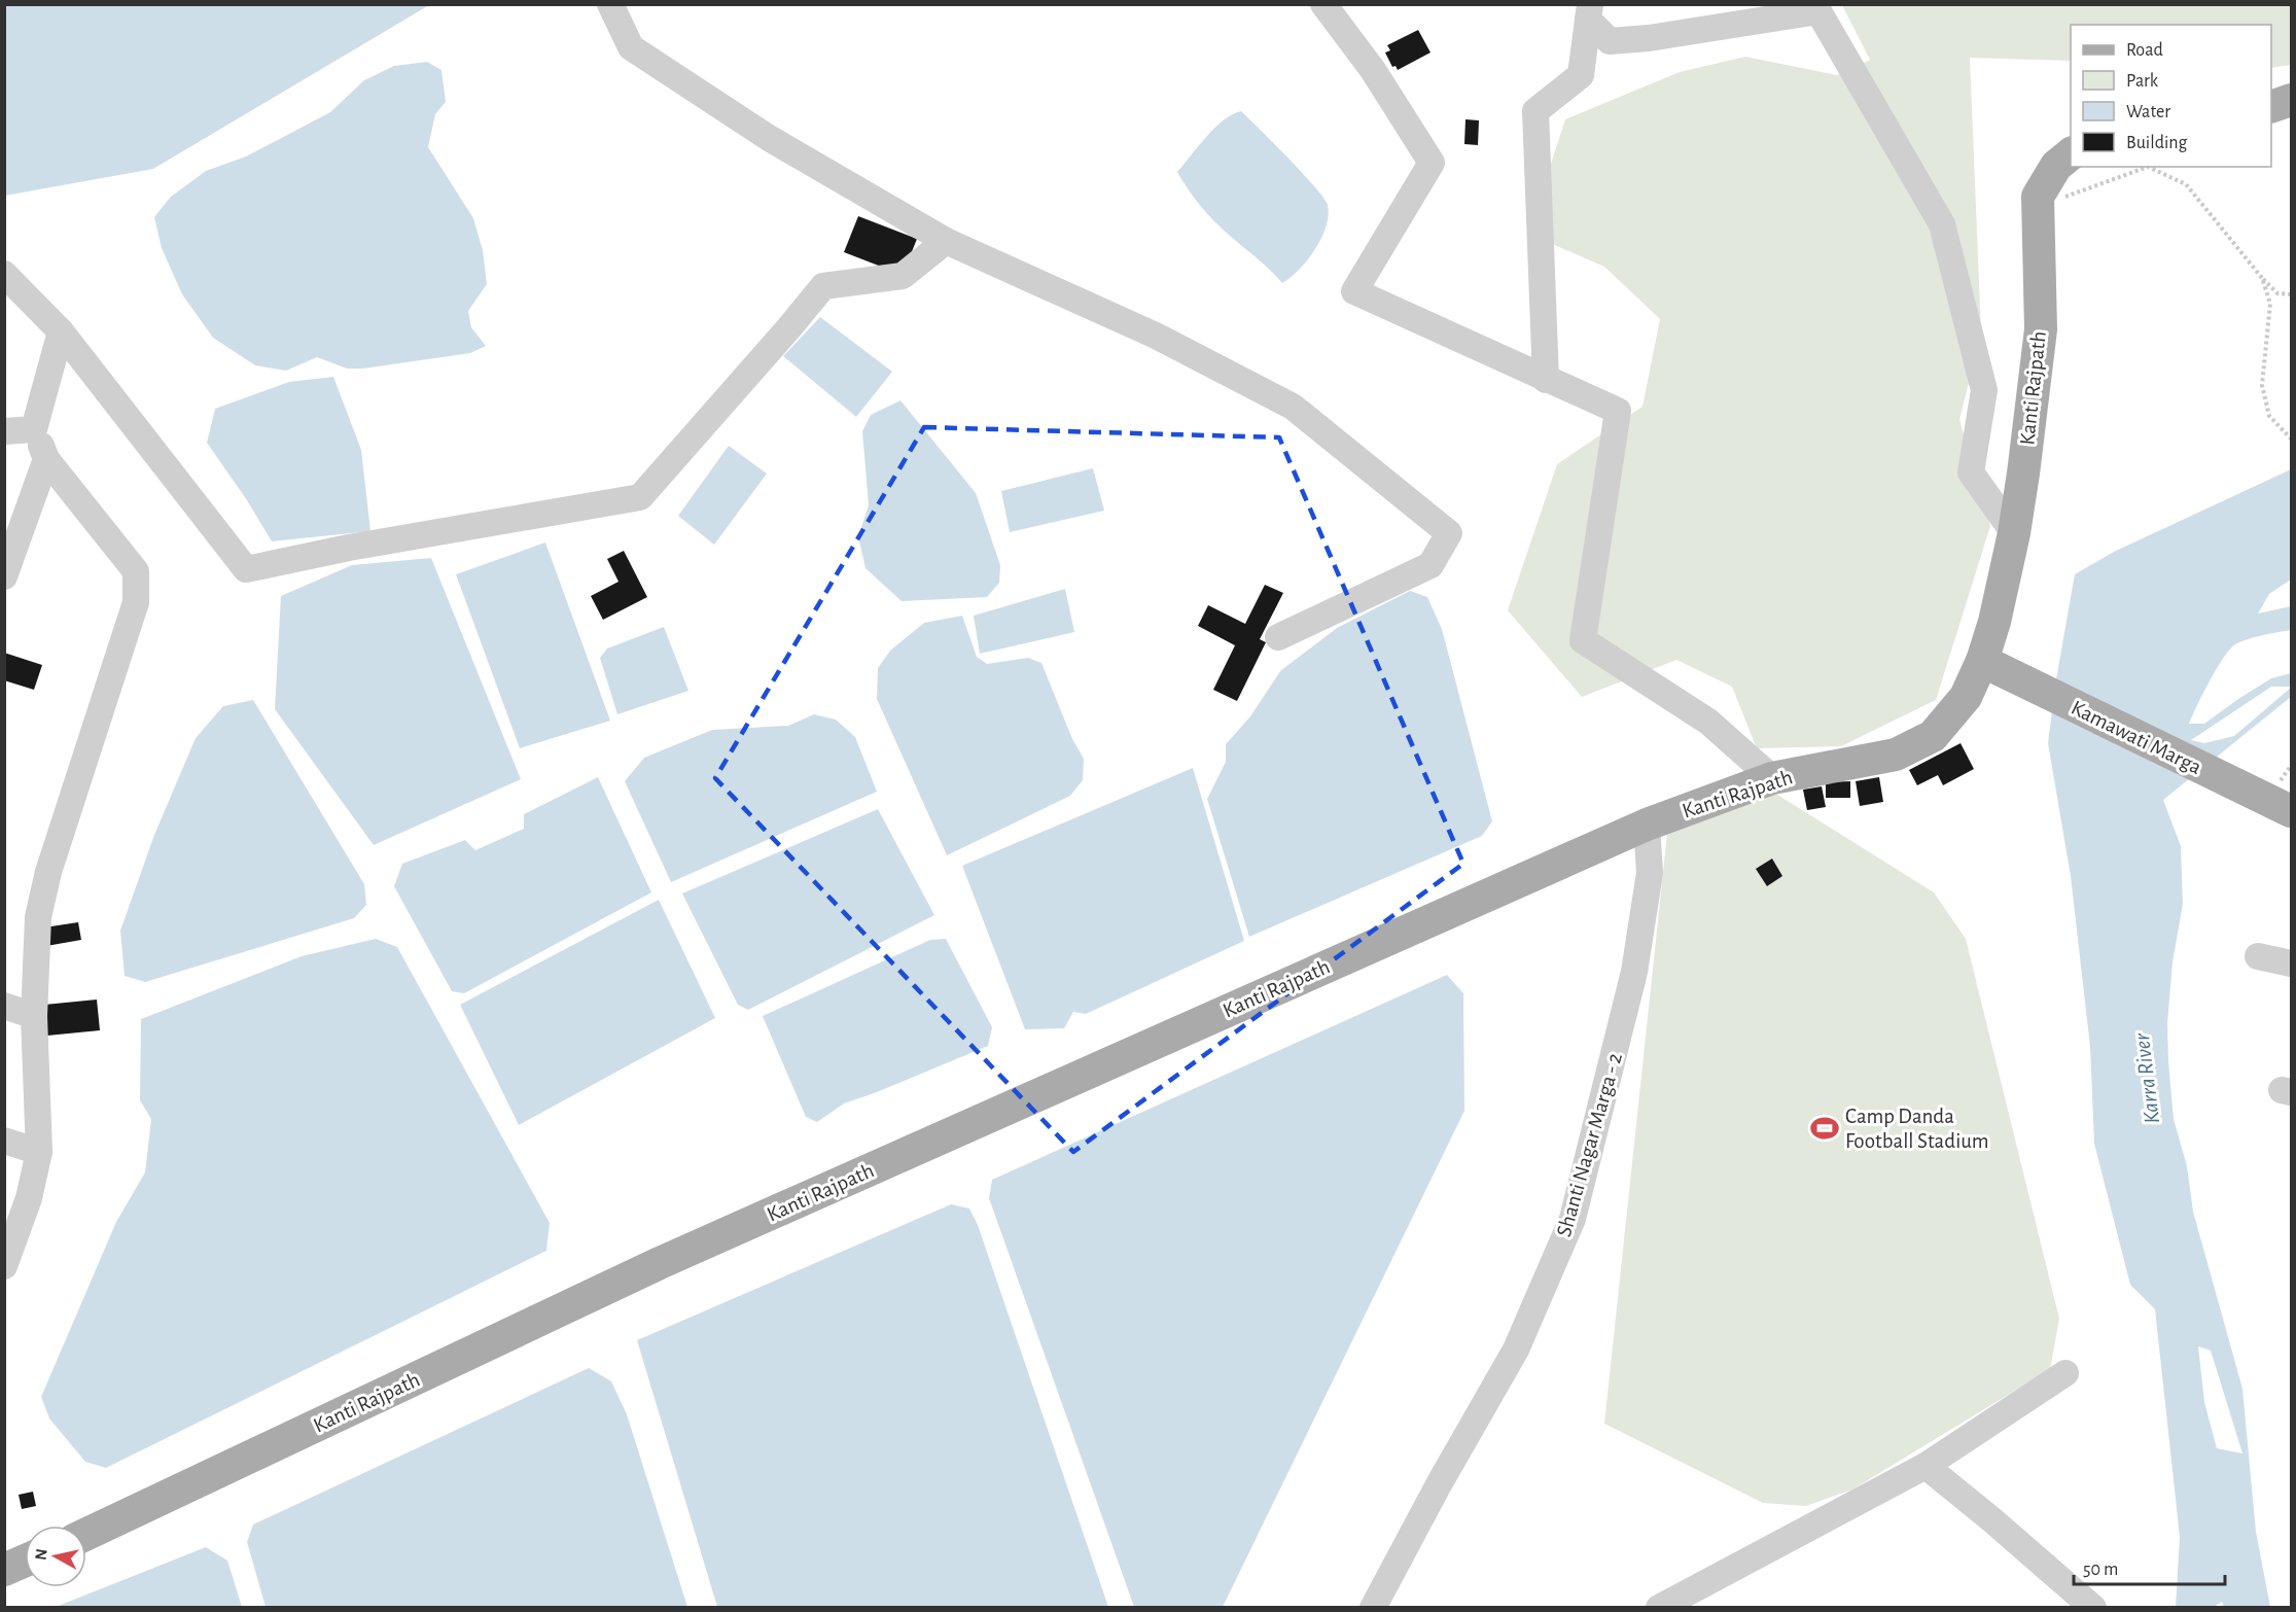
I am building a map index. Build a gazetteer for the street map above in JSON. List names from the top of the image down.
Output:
{
  "streets": {
    "main road": ["Kanti Rajpath", "Kamawati Marga"],
    "street": ["Shanti Nagar Marga - 2"]
  },
  "crossings": [
    ["Kanti Rajpath", "Kamawati Marga"],
    ["Kanti Rajpath", "Shanti Nagar Marga - 2"]
  ],
  "water": ["Karra River"],
  "places": {
    "sports": ["Camp Danda Football Stadium"]
  },
  "legend": [
    "Road",
    "Park",
    "Water",
    "Building"
  ],
  "scale_bar": "50 m",
  "north": "left"
}
